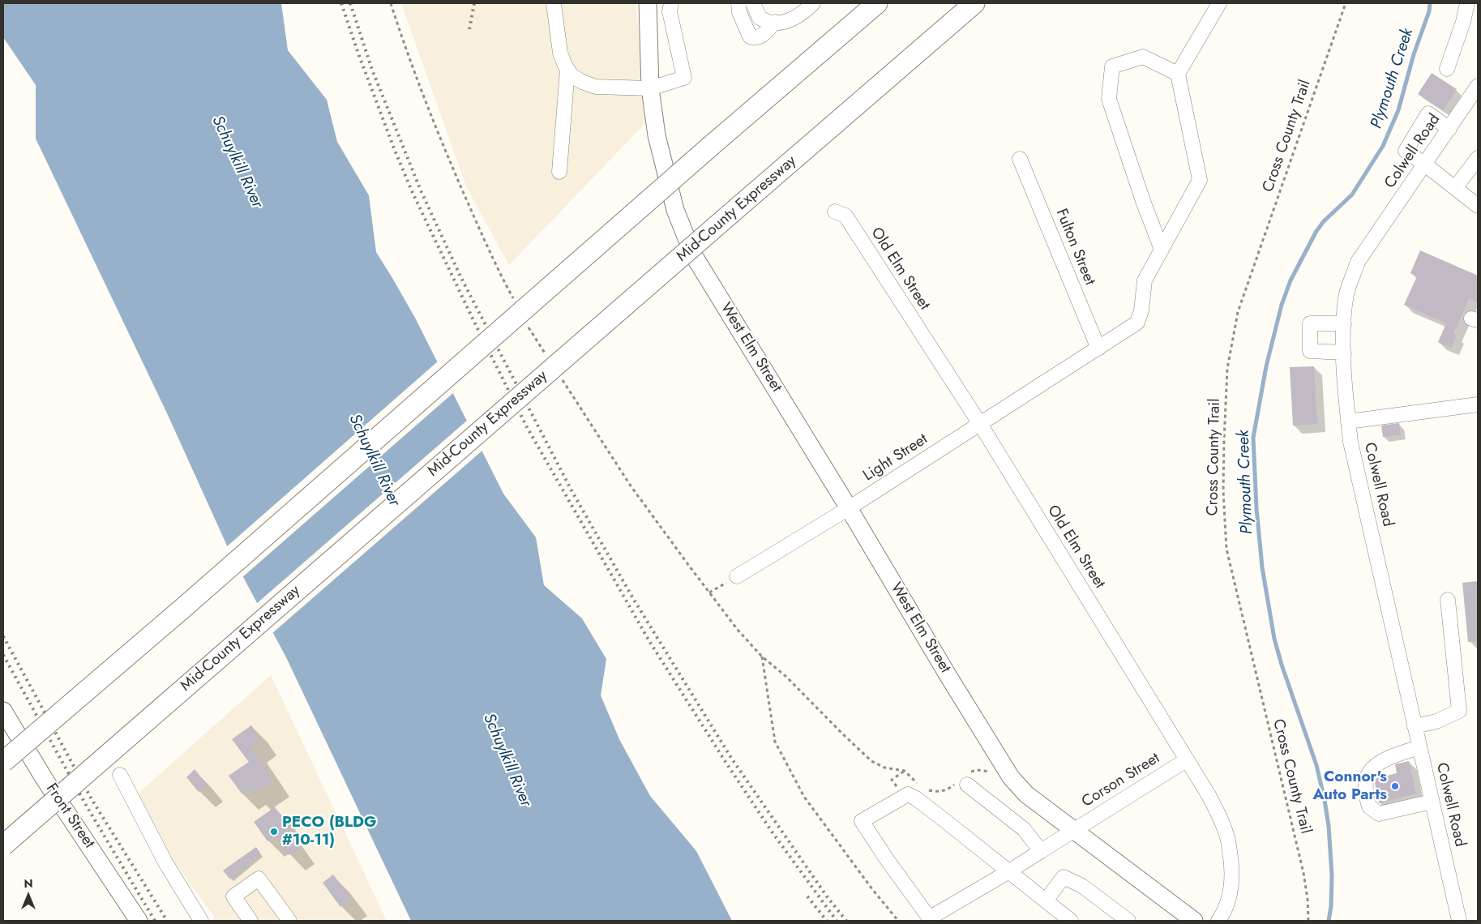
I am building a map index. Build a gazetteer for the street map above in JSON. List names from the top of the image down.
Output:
{
  "streets": {
    "highway": ["Mid-County Expressway"],
    "main road": ["West Elm Street", "Front Street"],
    "street": [
      "Colwell Road",
      "Fulton Street",
      "Old Elm Street",
      "Light Street",
      "Corson Street"
    ],
    "path": ["Cross County Trail"]
  },
  "crossings": [
    ["Fulton Street", "Light Street"],
    ["Old Elm Street", "Light Street"],
    ["Old Elm Street", "Corson Street"],
    ["West Elm Street", "Light Street"],
    ["West Elm Street", "Corson Street"]
  ],
  "water": ["Plymouth Creek", "Schuylkill River"],
  "places": ["Connor's Auto Parts", "PECO (BLDG #10-11)"],
  "north": "top"
}
